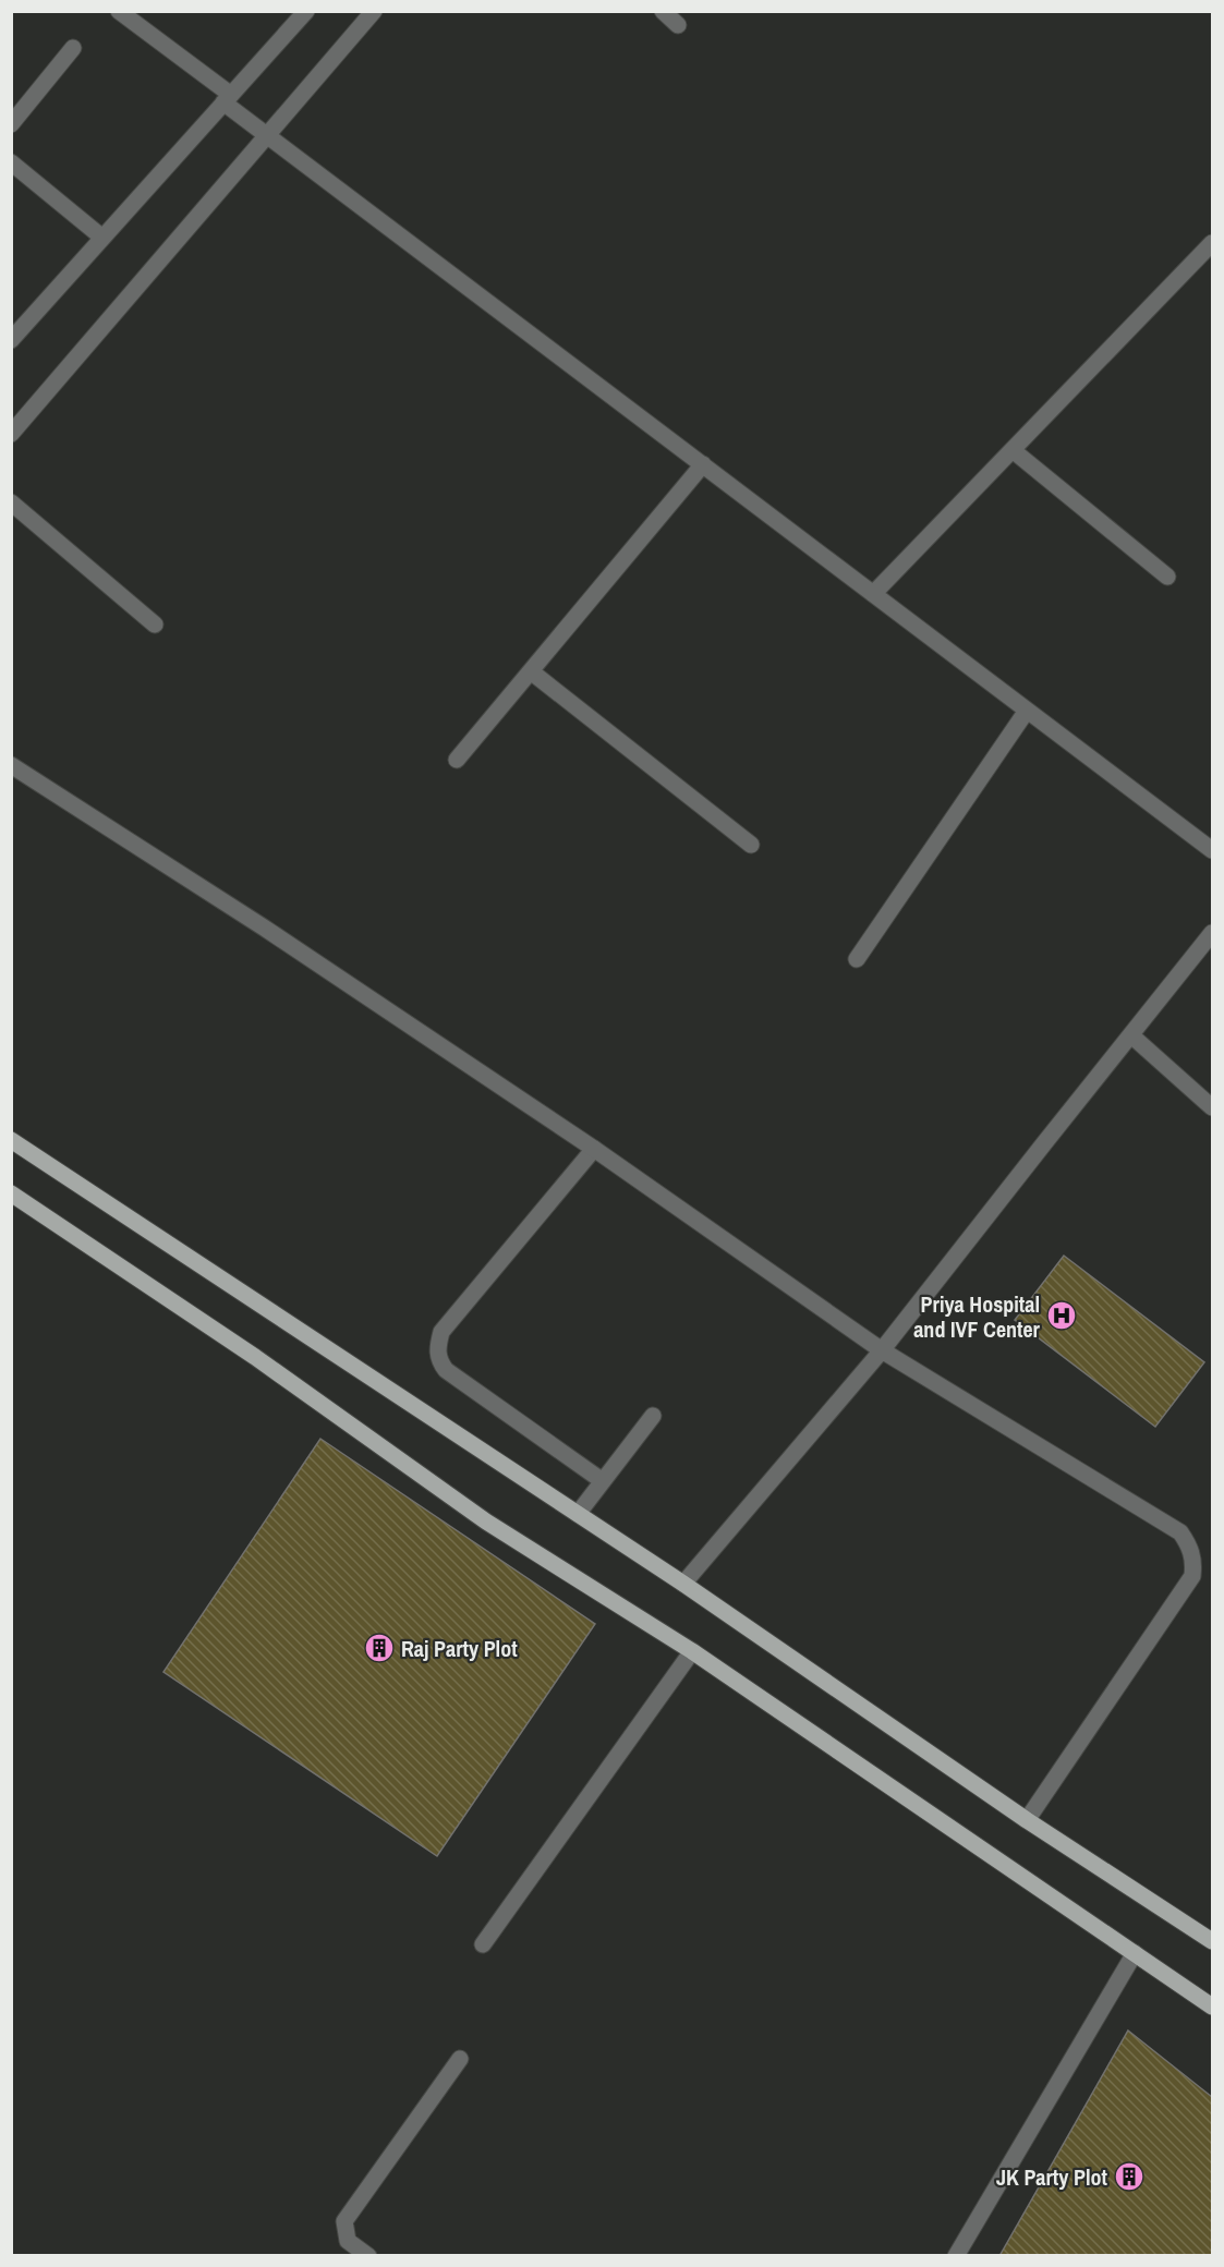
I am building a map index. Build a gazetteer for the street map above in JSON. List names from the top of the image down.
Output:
{
  "places": {
    "hospital": ["Priya Hospital and IVF Center"],
    "building": ["Raj Party Plot", "JK Party Plot"]
  }
}
